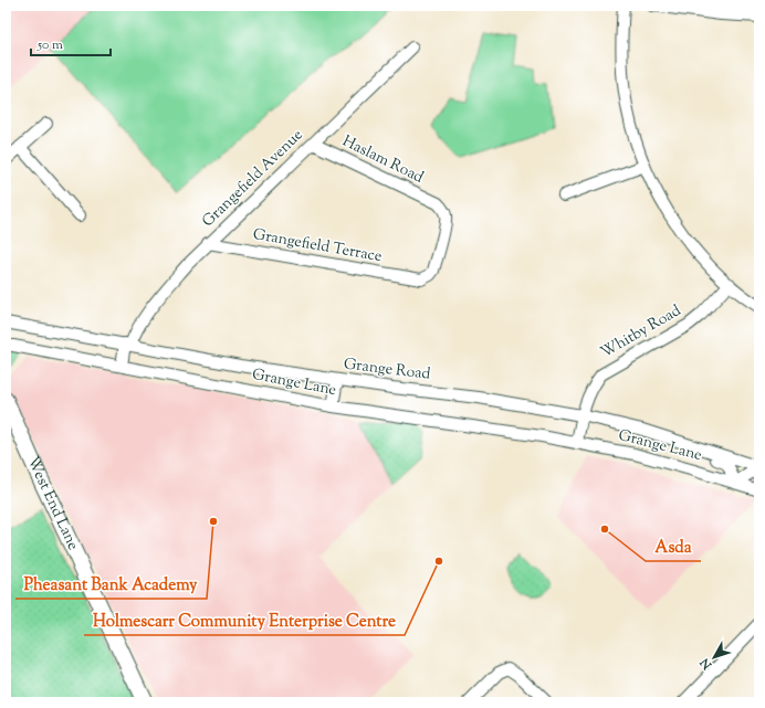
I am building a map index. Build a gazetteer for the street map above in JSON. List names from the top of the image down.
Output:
{
  "streets": {
    "street": [
      "Haslam Road",
      "Grangefield Avenue",
      "Grangefield Terrace",
      "Whitby Road",
      "Grange Road",
      "Grange Lane",
      "West End Lane"
    ]
  },
  "crossings": [
    ["Haslam Road", "Grangefield Avenue"],
    ["Haslam Road", "Grangefield Terrace"],
    ["Grangefield Avenue", "Grangefield Terrace"],
    ["Grangefield Avenue", "Grange Road"],
    ["Grangefield Avenue", "Grange Lane"],
    ["Whitby Road", "Grange Road"],
    ["Grange Road", "Grange Lane"]
  ],
  "places": ["Pheasant Bank Academy", "Asda", "Holmescarr Community Enterprise Centre"],
  "scale_bar": "50 m",
  "north": "bottom left"
}
